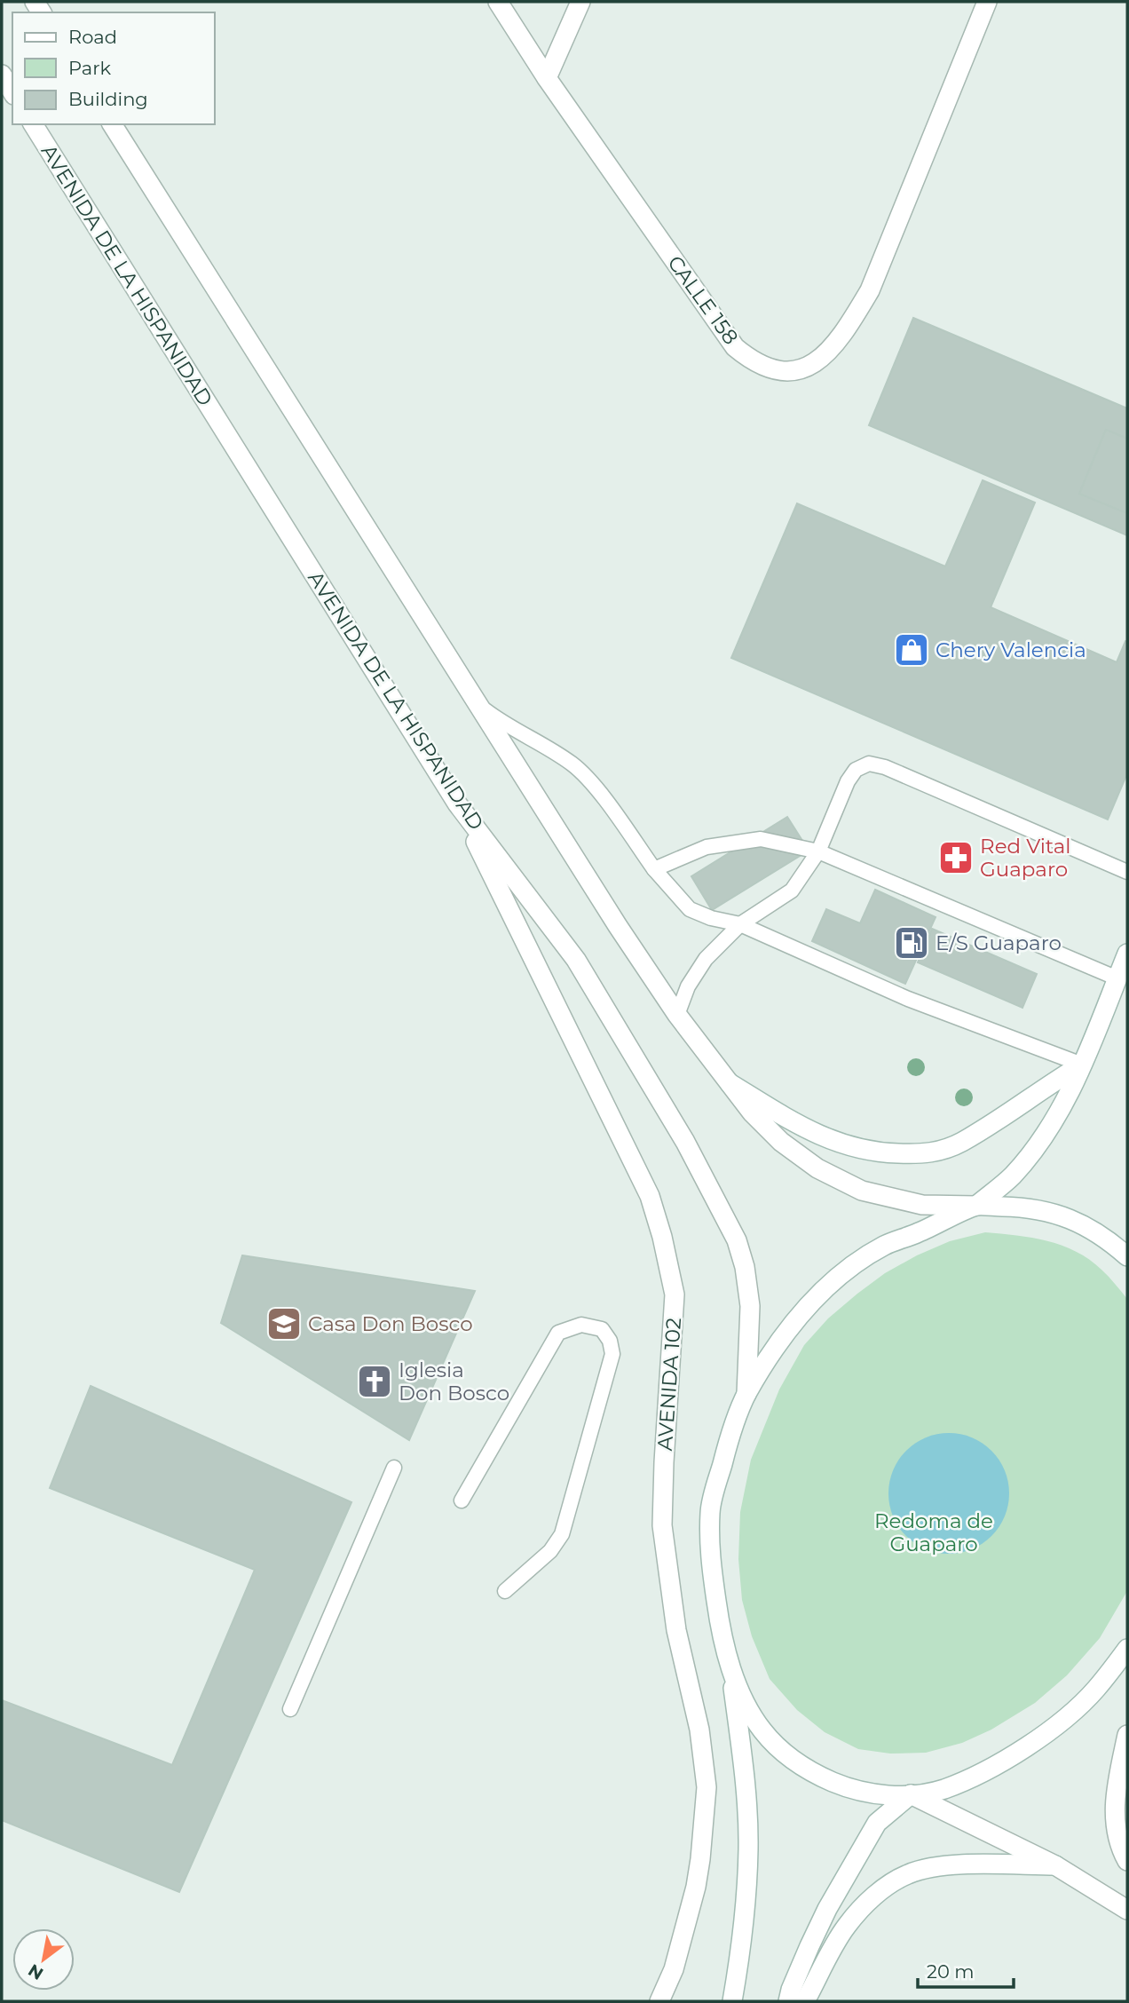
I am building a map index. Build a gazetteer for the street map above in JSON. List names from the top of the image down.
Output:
{
  "streets": {
    "street": ["AVENIDA DE LA HISPANIDAD", "CALLE 158", "AVENIDA 102"]
  },
  "crossings": [
    ["AVENIDA DE LA HISPANIDAD", "AVENIDA 102"]
  ],
  "parks": ["Redoma de Guaparo"],
  "places": {
    "shop": ["Chery Valencia"],
    "pharmacy": ["Red Vital Guaparo"],
    "fuel station": ["E/S Guaparo"],
    "school or university": ["Casa Don Bosco"],
    "church": ["Iglesia Don Bosco"]
  },
  "legend": ["Road", "Park", "Building"],
  "scale_bar": "20 m",
  "north": "bottom left"
}
